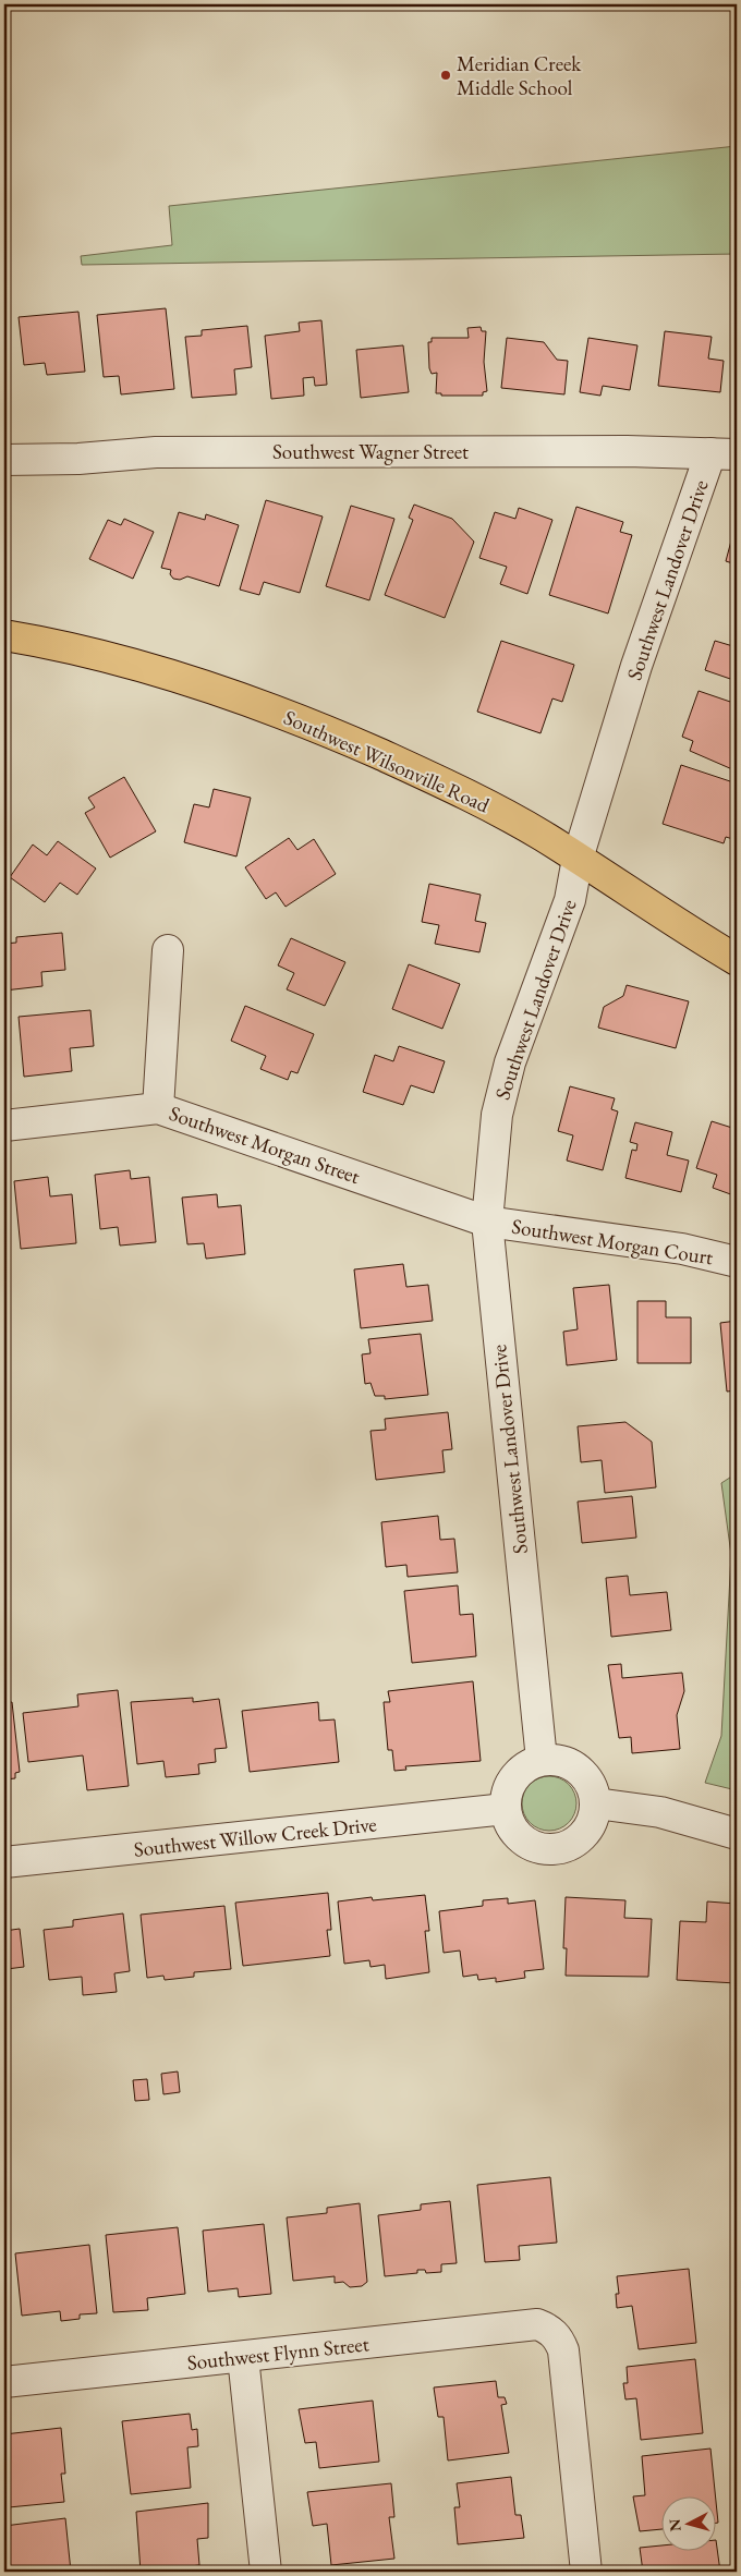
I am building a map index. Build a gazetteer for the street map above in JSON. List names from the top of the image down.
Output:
{
  "streets": {
    "main road": ["Southwest Wilsonville Road"],
    "street": [
      "Southwest Wagner Street",
      "Southwest Landover Drive",
      "Southwest Morgan Street",
      "Southwest Morgan Court",
      "Southwest Willow Creek Drive",
      "Southwest Flynn Street"
    ]
  },
  "crossings": [
    ["Southwest Wagner Street", "Southwest Landover Drive"],
    ["Southwest Landover Drive", "Southwest Wilsonville Road"],
    ["Southwest Landover Drive", "Southwest Morgan Street"],
    ["Southwest Landover Drive", "Southwest Morgan Court"],
    ["Southwest Landover Drive", "Southwest Willow Creek Drive"],
    ["Southwest Morgan Street", "Southwest Morgan Court"]
  ],
  "places": ["Meridian Creek Middle School"],
  "north": "left"
}
